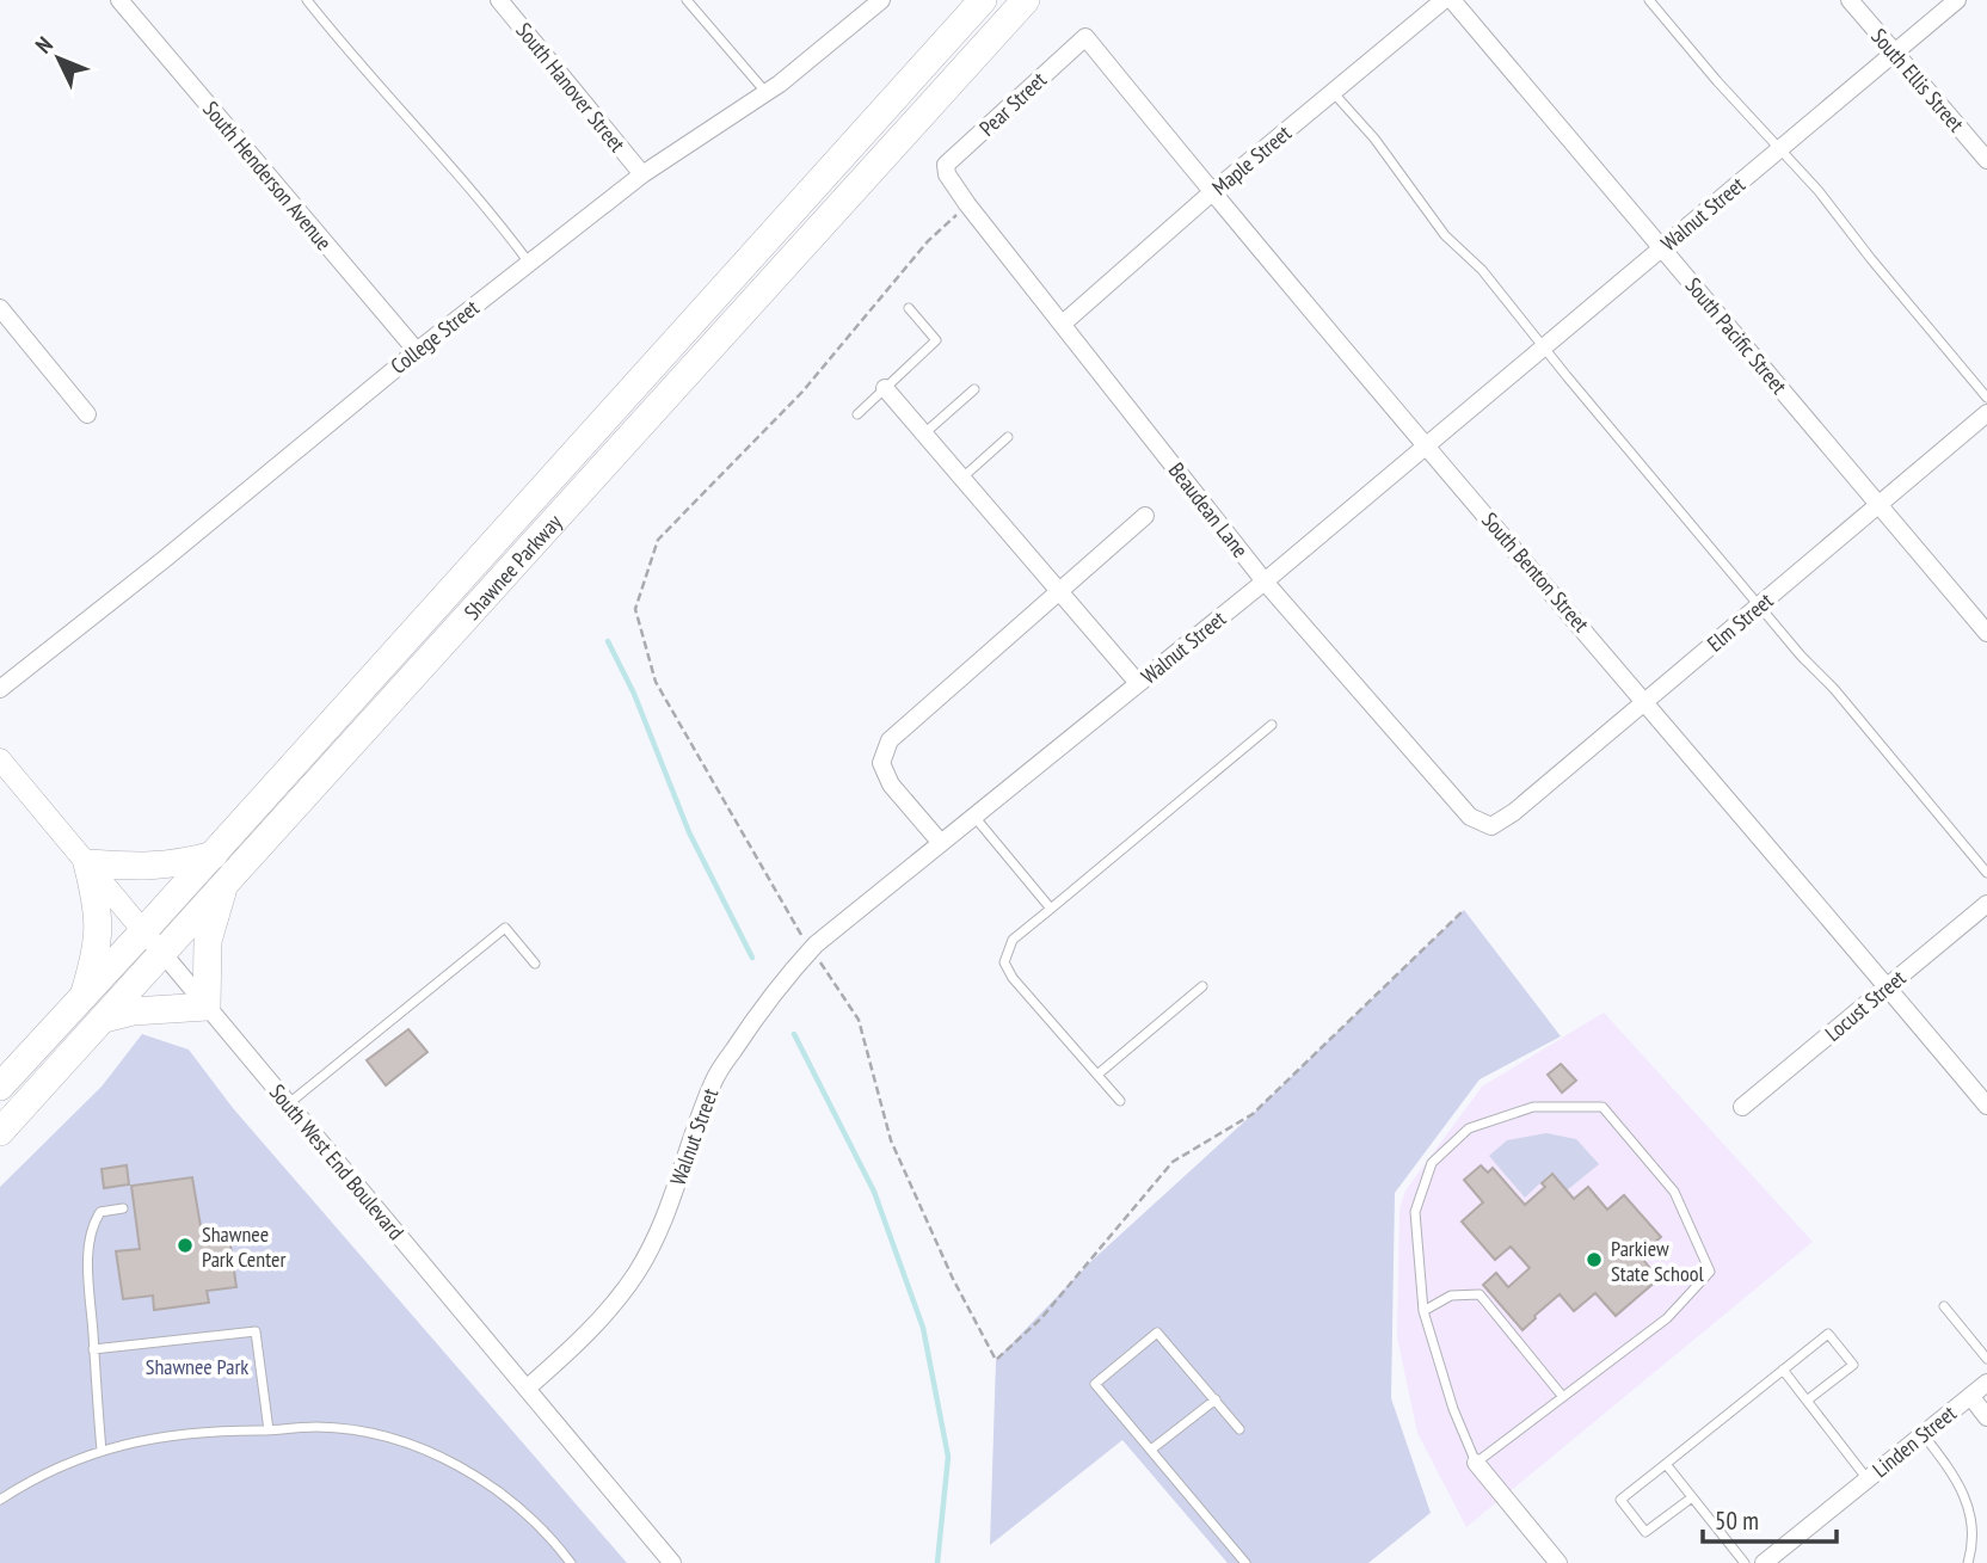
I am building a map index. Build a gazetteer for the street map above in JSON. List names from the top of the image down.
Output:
{
  "streets": {
    "highway": ["Shawnee Parkway"],
    "street": [
      "South Ellis Street",
      "South Hanover Street",
      "Pear Street",
      "Maple Street",
      "South Henderson Avenue",
      "Walnut Street",
      "South Pacific Street",
      "College Street",
      "Beaudean Lane",
      "South Benton Street",
      "Elm Street",
      "Locust Street",
      "South West End Boulevard",
      "Linden Street"
    ]
  },
  "crossings": [
    ["South Ellis Street", "Walnut Street"],
    ["South Hanover Street", "College Street"],
    ["Pear Street", "Beaudean Lane"],
    ["Pear Street", "South Benton Street"],
    ["Maple Street", "Beaudean Lane"],
    ["Maple Street", "South Benton Street"],
    ["South Henderson Avenue", "College Street"],
    ["Walnut Street", "South Pacific Street"],
    ["Walnut Street", "Beaudean Lane"],
    ["Walnut Street", "South Benton Street"],
    ["Walnut Street", "South West End Boulevard"],
    ["South Pacific Street", "Elm Street"],
    ["Beaudean Lane", "Elm Street"],
    ["Shawnee Parkway", "South West End Boulevard"],
    ["South Benton Street", "Elm Street"],
    ["South Benton Street", "Locust Street"]
  ],
  "parks": ["Shawnee Park"],
  "places": ["Shawnee Park Center", "Parkiew State School"],
  "scale_bar": "50 m",
  "north": "top left"
}
